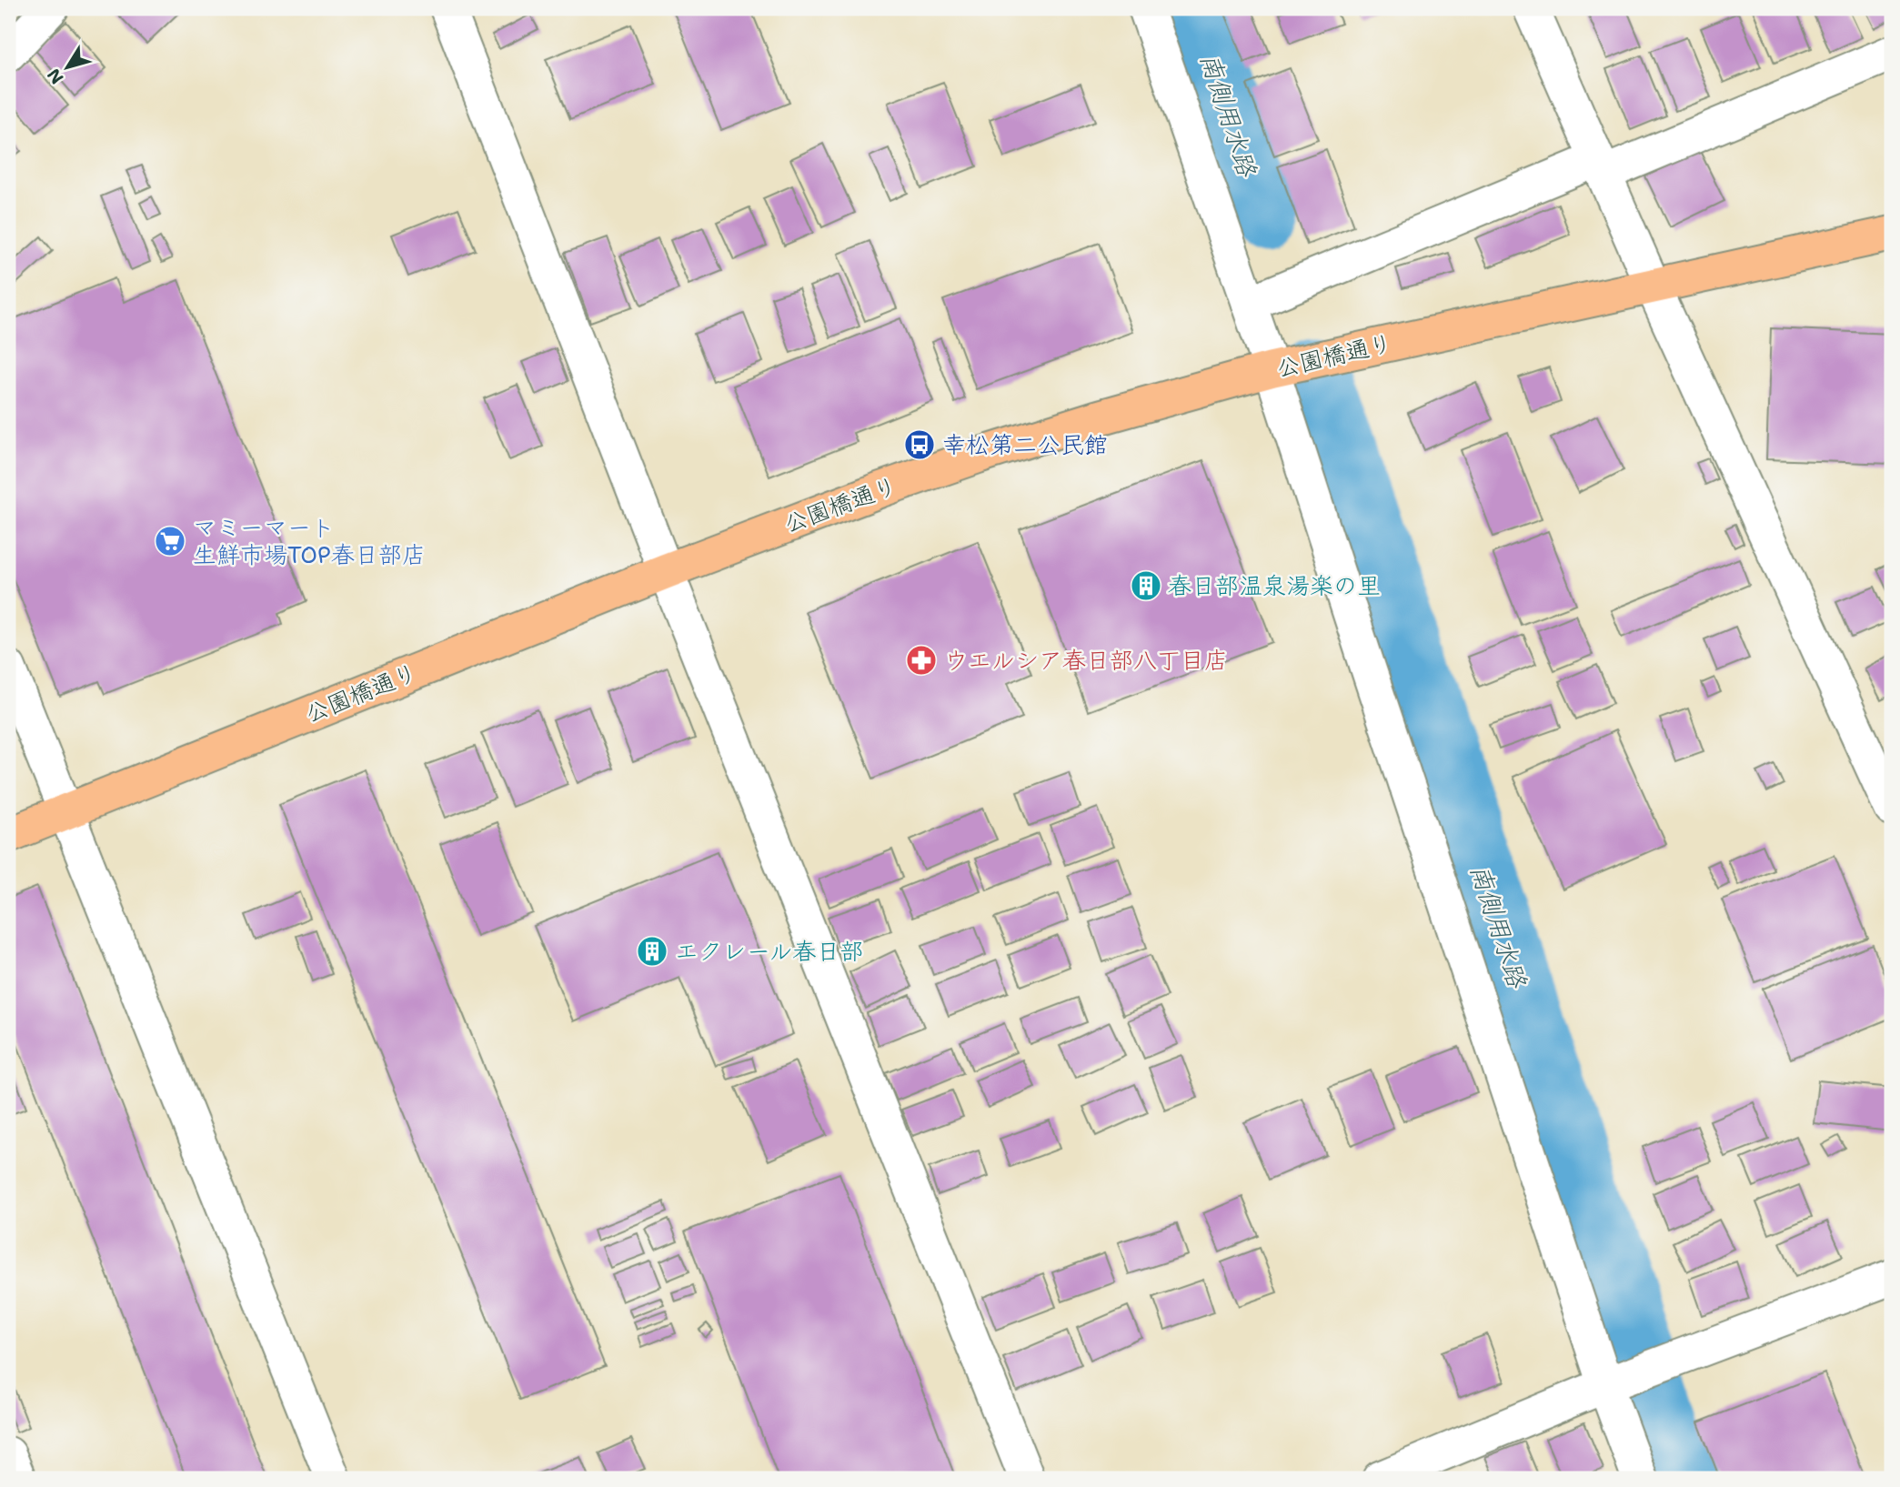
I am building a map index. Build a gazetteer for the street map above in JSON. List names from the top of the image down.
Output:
{
  "streets": {
    "main road": ["公園橋通り"]
  },
  "water": ["南側用水路"],
  "places": {
    "bus stop": ["幸松第二公民館"],
    "supermarket": ["マミーマート 生鮮市場TOP春日部店"],
    "building": ["春日部温泉湯楽の里", "エクレール春日部"],
    "pharmacy": ["ウエルシア春日部八丁目店"]
  },
  "north": "bottom left"
}
